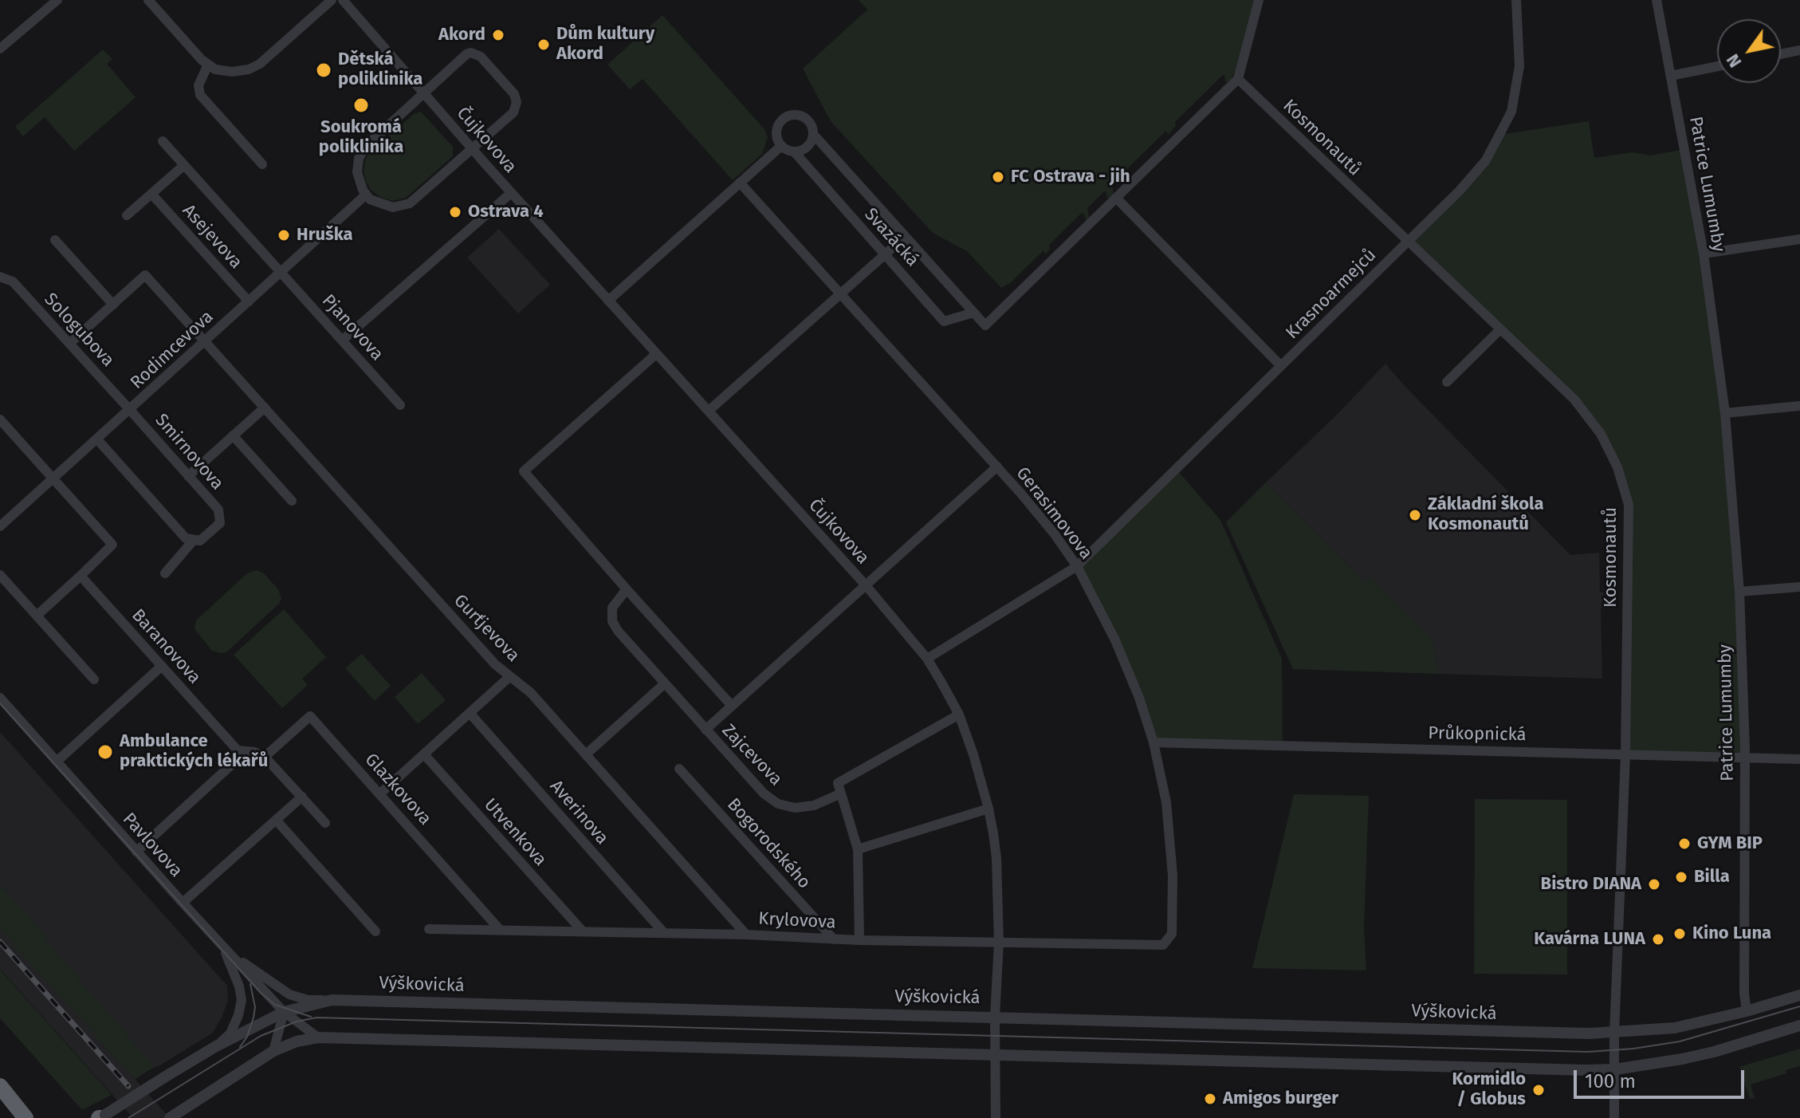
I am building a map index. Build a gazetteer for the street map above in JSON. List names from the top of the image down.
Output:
{
  "streets": {
    "street": [
      "Kosmonautů",
      "Čujkovova",
      "Patrice Lumumby",
      "Asejevova",
      "Svazácká",
      "Krasnoarmejců",
      "Pjanovova",
      "Sologubova",
      "Rodimcevova",
      "Smirnovova",
      "Gerasimovova",
      "Gurťjevova",
      "Baranovova",
      "Průkopnická",
      "Zajcevova",
      "Glazkovova",
      "Averinova",
      "Utvenkova",
      "Bogorodského",
      "Pavlovova",
      "Krylovova",
      "Výškovická"
    ]
  },
  "crossings": [
    ["Kosmonautů", "Svazácká"],
    ["Kosmonautů", "Krasnoarmejců"],
    ["Kosmonautů", "Průkopnická"],
    ["Kosmonautů", "Výškovická"],
    ["Čujkovova", "Krasnoarmejců"],
    ["Čujkovova", "Gerasimovova"],
    ["Čujkovova", "Zajcevova"],
    ["Čujkovova", "Krylovova"],
    ["Čujkovova", "Výškovická"],
    ["Patrice Lumumby", "Průkopnická"],
    ["Patrice Lumumby", "Výškovická"],
    ["Asejevova", "Pjanovova"],
    ["Asejevova", "Rodimcevova"],
    ["Krasnoarmejců", "Gerasimovova"],
    ["Pjanovova", "Rodimcevova"],
    ["Sologubova", "Rodimcevova"],
    ["Sologubova", "Smirnovova"],
    ["Rodimcevova", "Smirnovova"],
    ["Rodimcevova", "Gurťjevova"],
    ["Gerasimovova", "Průkopnická"],
    ["Gerasimovova", "Krylovova"],
    ["Gurťjevova", "Krylovova"],
    ["Glazkovova", "Krylovova"],
    ["Averinova", "Krylovova"],
    ["Utvenkova", "Krylovova"],
    ["Bogorodského", "Krylovova"],
    ["Pavlovova", "Výškovická"]
  ],
  "places": [
    "Akord",
    "Dům kultury Akord",
    "Dětská poliklinika",
    "Soukromá poliklinika",
    "FC Ostrava - jih",
    "Ostrava 4",
    "Hruška",
    "Základní škola Kosmonautů",
    "Ambulance praktických lékařů",
    "GYM BIP",
    "Billa",
    "Bistro DIANA",
    "Kino Luna",
    "Kavárna LUNA",
    "Kormidlo / Globus",
    "Amigos burger"
  ],
  "scale_bar": "100 m",
  "north": "bottom left"
}
